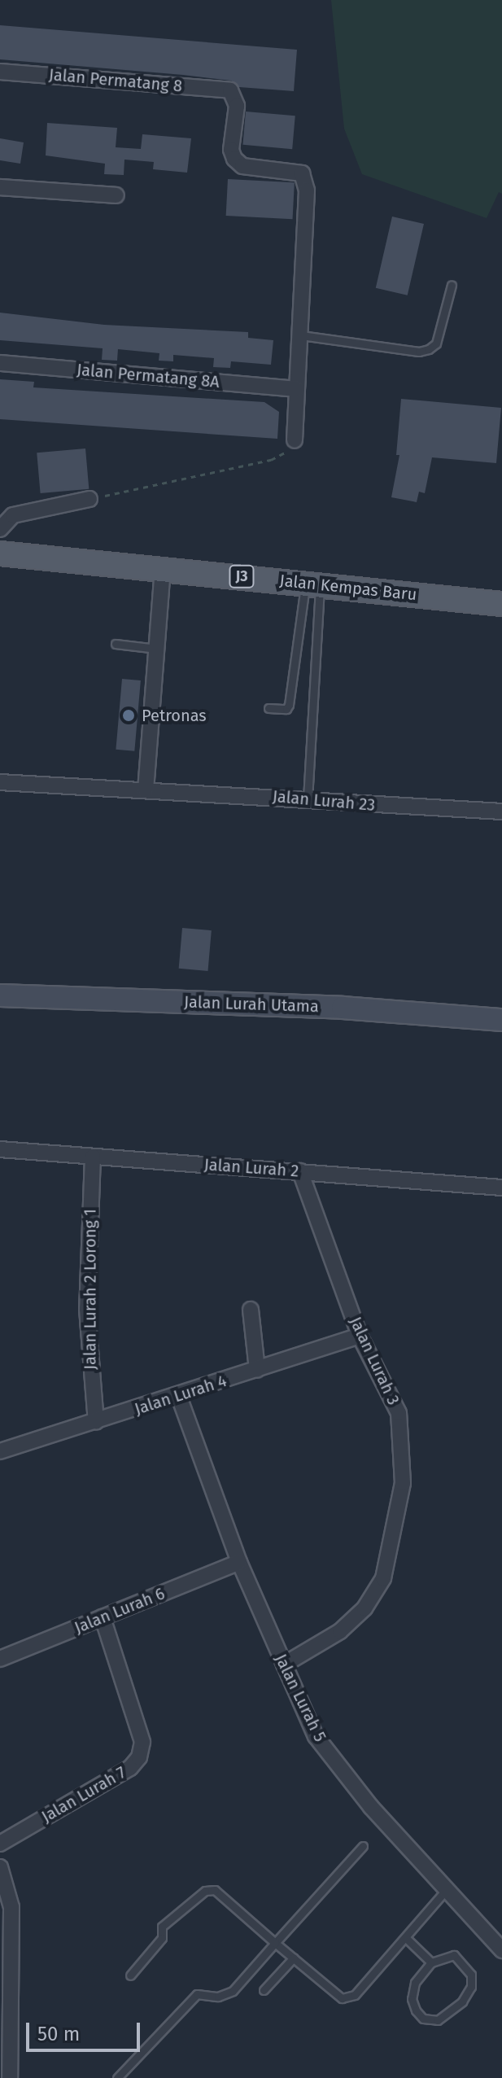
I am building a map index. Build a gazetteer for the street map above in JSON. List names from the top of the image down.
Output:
{
  "streets": {
    "main road": ["J3", "Jalan Kempas Baru"],
    "street": [
      "Jalan Permatang 8",
      "Jalan Permatang 8A",
      "Jalan Lurah 23",
      "Jalan Lurah Utama",
      "Jalan Lurah 2",
      "Jalan Lurah 2 Lorong 1",
      "Jalan Lurah 3",
      "Jalan Lurah 4",
      "Jalan Lurah 6",
      "Jalan Lurah 5",
      "Jalan Lurah 7"
    ]
  },
  "crossings": [
    ["Jalan Lurah 2", "Jalan Lurah 2 Lorong 1"],
    ["Jalan Lurah 2", "Jalan Lurah 3"],
    ["Jalan Lurah 2 Lorong 1", "Jalan Lurah 4"],
    ["Jalan Lurah 3", "Jalan Lurah 4"],
    ["Jalan Lurah 3", "Jalan Lurah 5"],
    ["Jalan Lurah 4", "Jalan Lurah 5"],
    ["Jalan Lurah 6", "Jalan Lurah 5"],
    ["Jalan Lurah 6", "Jalan Lurah 7"]
  ],
  "places": ["Petronas"],
  "scale_bar": "50 m"
}
